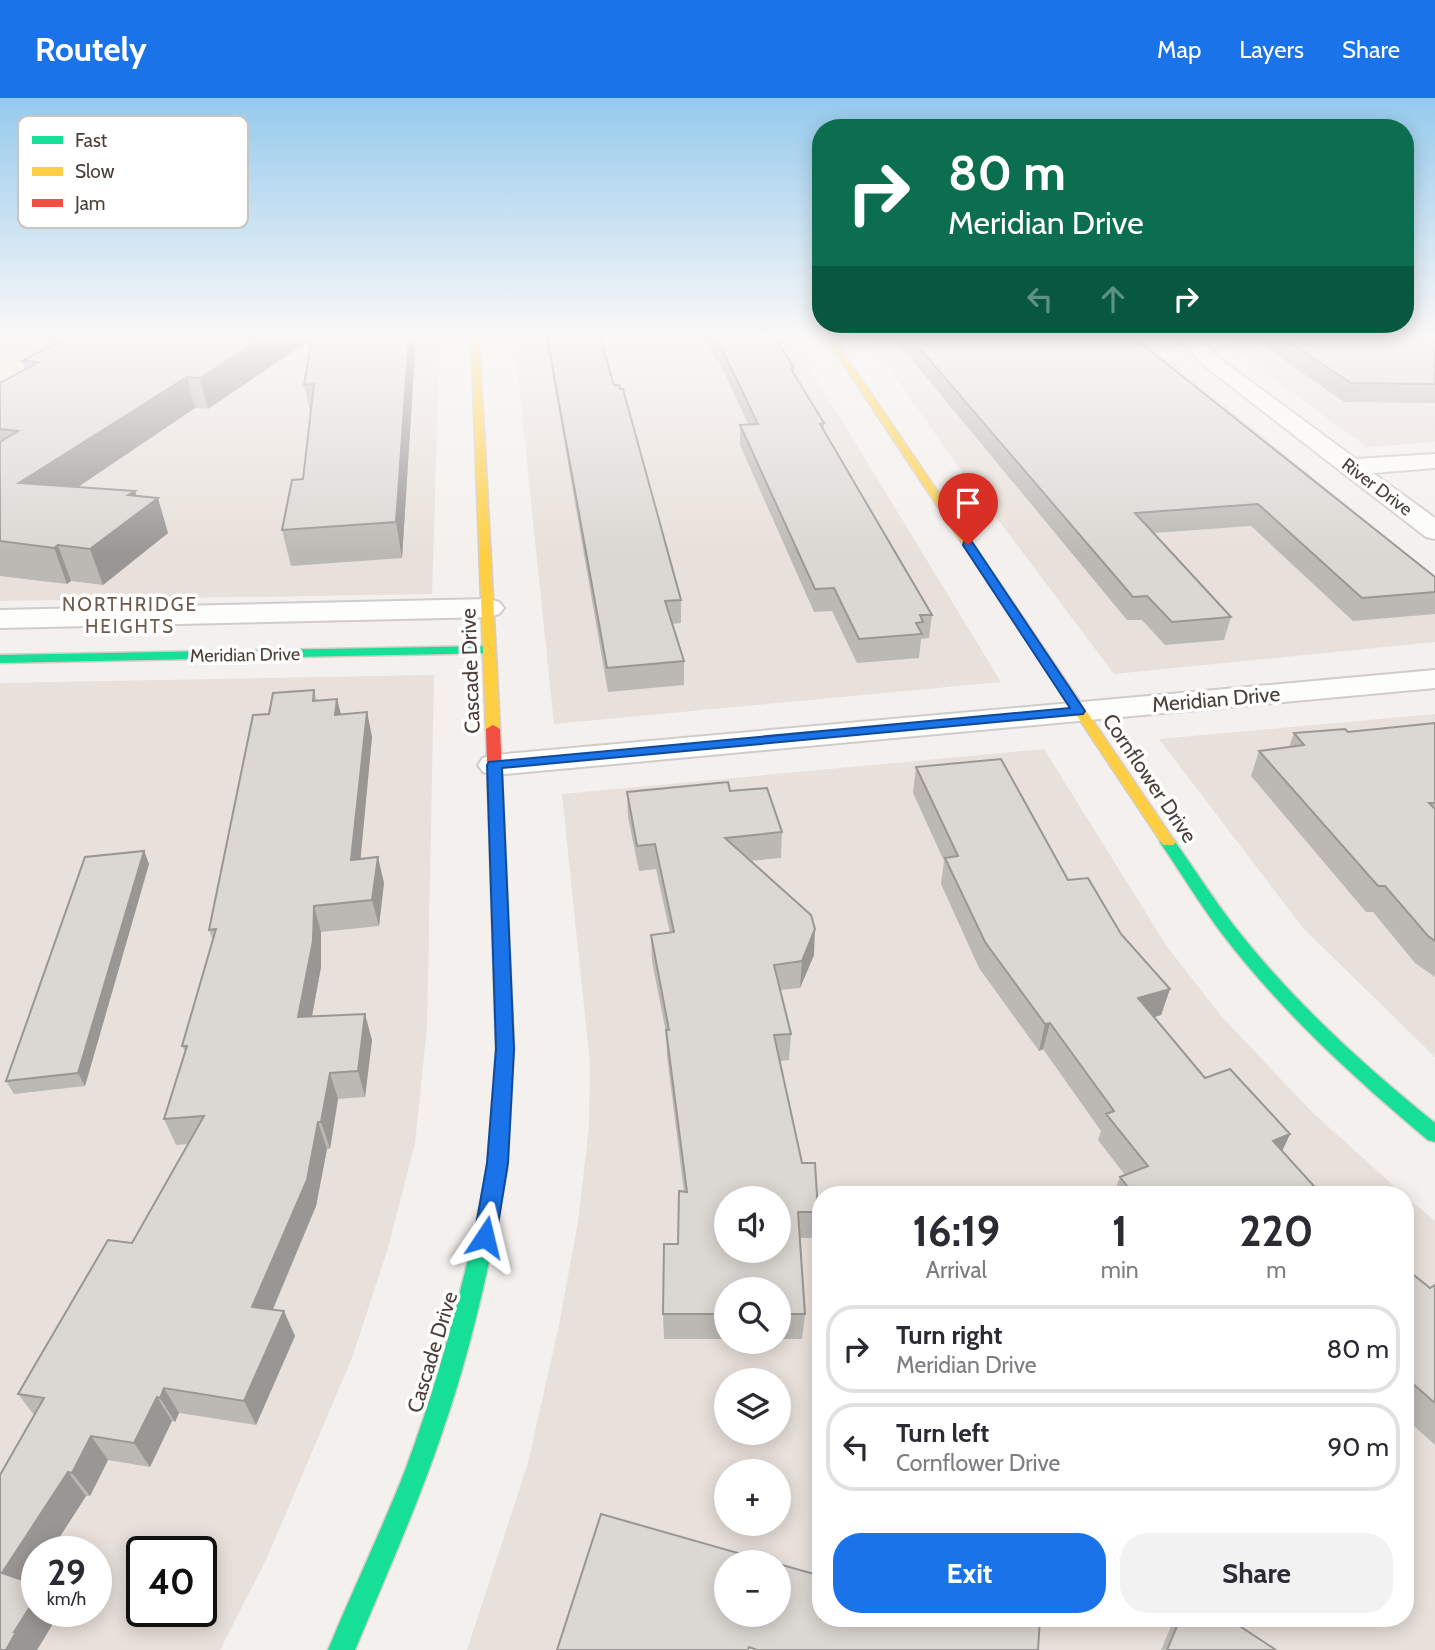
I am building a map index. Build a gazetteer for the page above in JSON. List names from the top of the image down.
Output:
{
  "streets": {
    "street": [
      "River Drive",
      "Meridian Drive",
      "Cascade Drive",
      "Cornflower Drive"
    ]
  },
  "crossings": [
    ["Meridian Drive", "Cascade Drive"],
    ["Meridian Drive", "Cornflower Drive"]
  ],
  "districts": ["NORTHRIDGE HEIGHTS"],
  "legend": ["Fast", "Slow", "Jam"],
  "page": {
    "header": "Routely",
    "nav": ["Map", "Layers", "Share"],
    "turn": ["80 m", "Meridian Drive"],
    "map_buttons": ["+", "−"],
    "eta": [
      "16:19",
      "Arrival",
      "1",
      "min",
      "220",
      "m"
    ],
    "list": [
      {
        "name": "Turn right",
        "note": "Meridian Drive",
        "value": "80 m"
      },
      {
        "name": "Turn left",
        "note": "Cornflower Drive",
        "value": "90 m"
      }
    ],
    "buttons": ["Exit", "Share"],
    "speed": "29 km/h",
    "limit": "40"
  }
}
